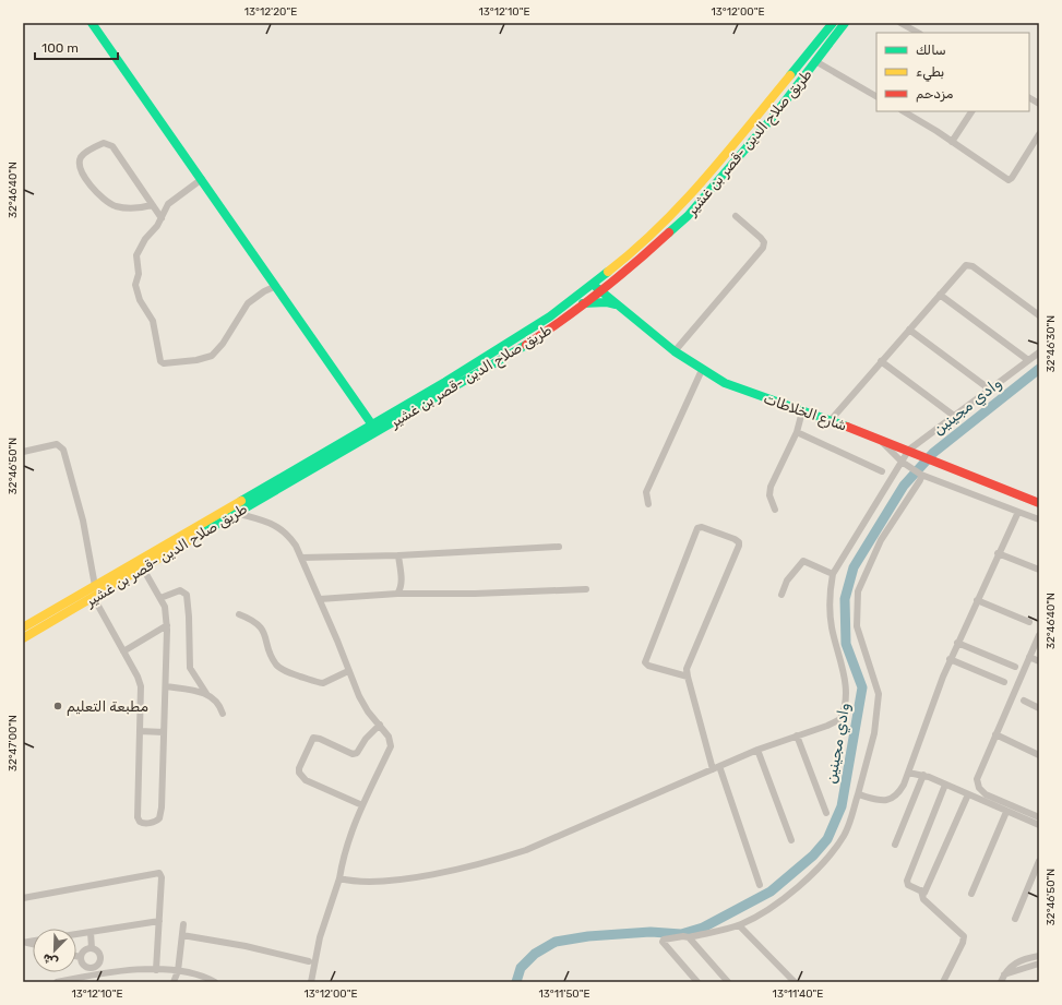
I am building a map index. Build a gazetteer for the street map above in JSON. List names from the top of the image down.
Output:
{
  "streets": {
    "main road": ["طريق صلاح الدين -قصر بن غشير", "شارع الخلاطات"]
  },
  "crossings": [
    ["طريق صلاح الدين -قصر بن غشير", "شارع الخلاطات"]
  ],
  "water": ["وادي مجينين"],
  "places": ["مطبعة التعليم"],
  "legend": ["سالك", "بطيء", "مزدحم"],
  "scale_bar": "100 m",
  "north": "bottom left",
  "coordinates": [
    "13°12'20\"E",
    "13°12'10\"E",
    "13°12'00\"E",
    "32°46'40\"N",
    "32°46'30\"N",
    "32°46'50\"N",
    "32°47'00\"N",
    "13°11'50\"E",
    "13°11'40\"E"
  ]
}
